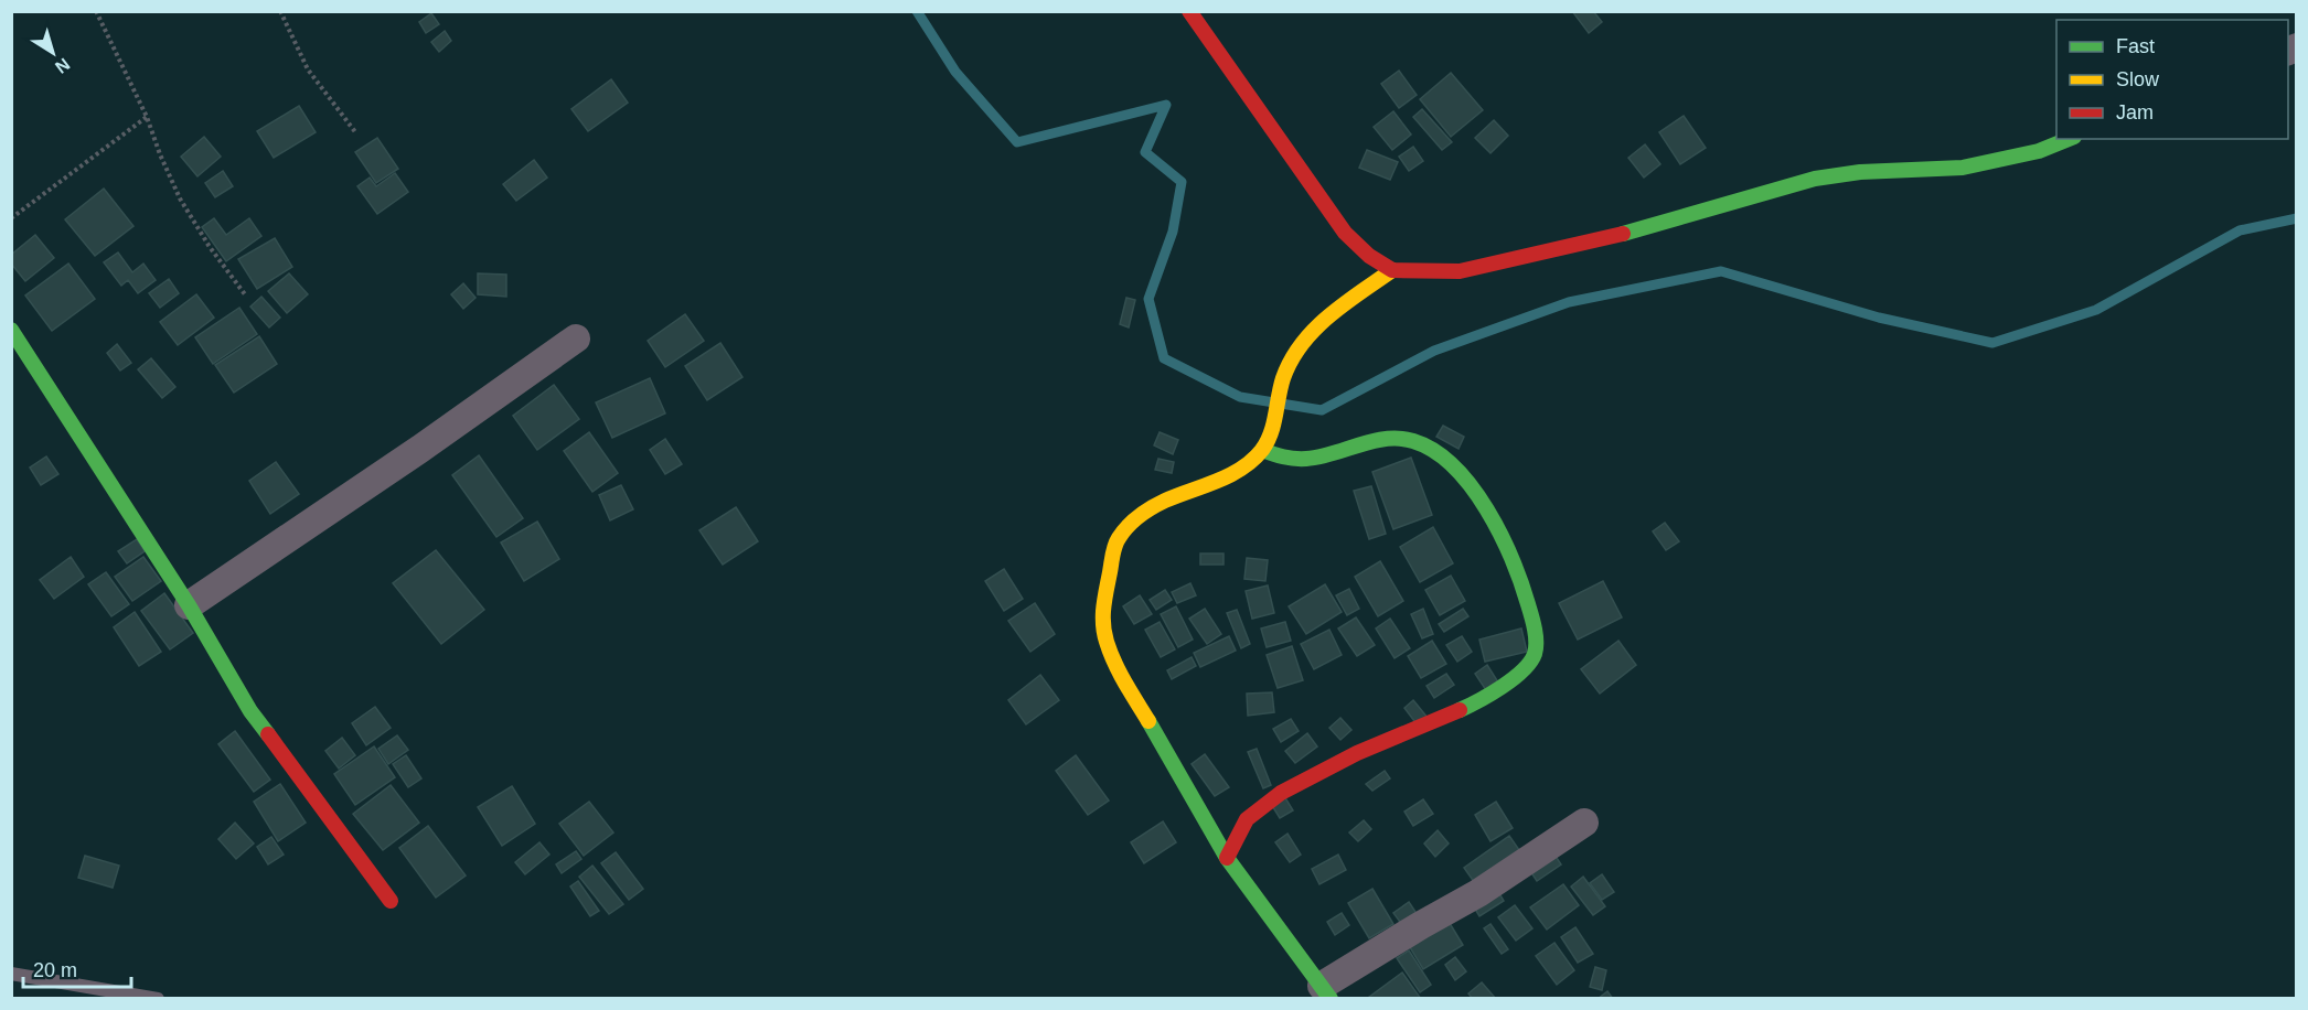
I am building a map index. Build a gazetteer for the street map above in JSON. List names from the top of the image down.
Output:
{
  "legend": ["Fast", "Slow", "Jam"],
  "scale_bar": "20 m",
  "north": "bottom right"
}
